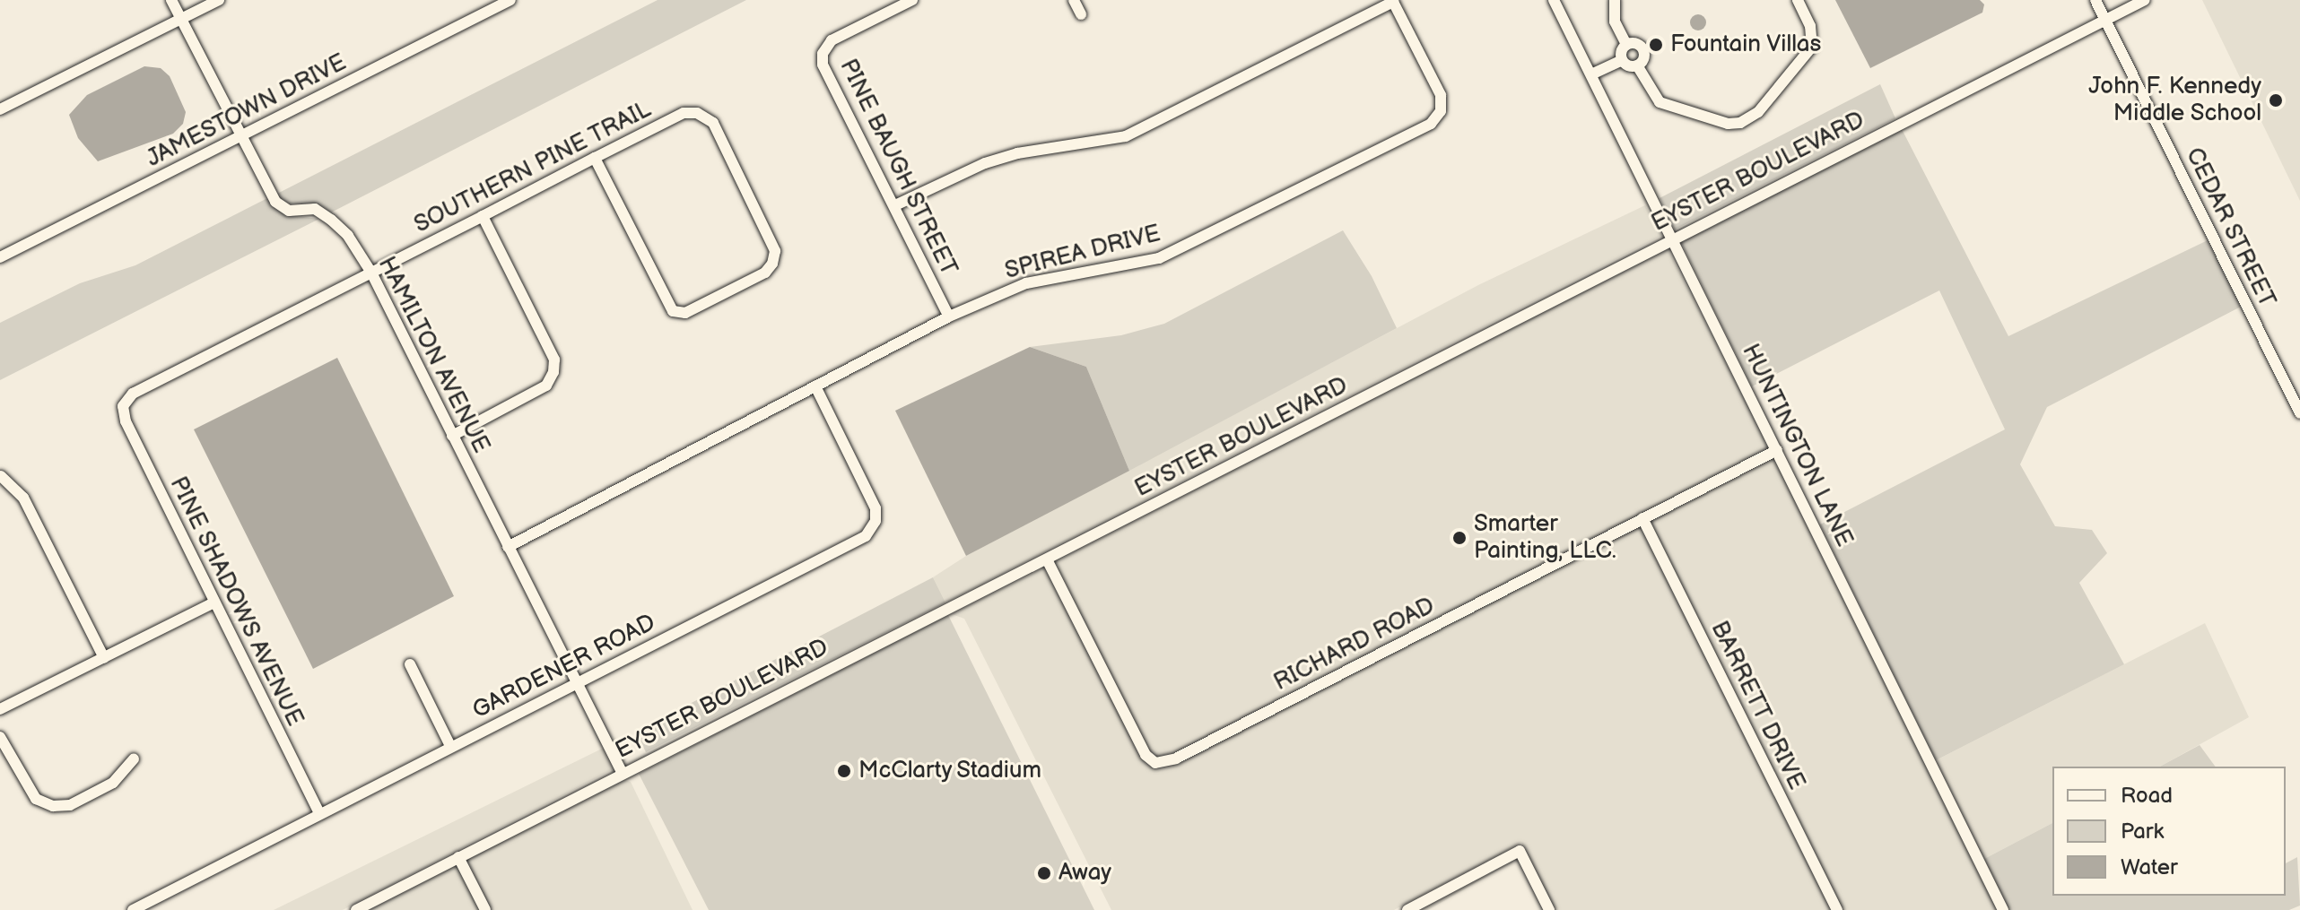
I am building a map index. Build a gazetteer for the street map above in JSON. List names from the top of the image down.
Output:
{
  "streets": {
    "street": [
      "JAMESTOWN DRIVE",
      "SOUTHERN PINE TRAIL",
      "PINE BAUGH STREET",
      "EYSTER BOULEVARD",
      "CEDAR STREET",
      "SPIREA DRIVE",
      "HAMILTON AVENUE",
      "HUNTINGTON LANE",
      "PINE SHADOWS AVENUE",
      "RICHARD ROAD",
      "GARDENER ROAD",
      "BARRETT DRIVE"
    ]
  },
  "crossings": [
    ["JAMESTOWN DRIVE", "HAMILTON AVENUE"],
    ["SOUTHERN PINE TRAIL", "HAMILTON AVENUE"],
    ["SOUTHERN PINE TRAIL", "PINE SHADOWS AVENUE"],
    ["PINE BAUGH STREET", "SPIREA DRIVE"],
    ["EYSTER BOULEVARD", "CEDAR STREET"],
    ["EYSTER BOULEVARD", "HAMILTON AVENUE"],
    ["EYSTER BOULEVARD", "HUNTINGTON LANE"],
    ["EYSTER BOULEVARD", "RICHARD ROAD"],
    ["SPIREA DRIVE", "HAMILTON AVENUE"],
    ["SPIREA DRIVE", "GARDENER ROAD"],
    ["HAMILTON AVENUE", "GARDENER ROAD"],
    ["HUNTINGTON LANE", "RICHARD ROAD"],
    ["PINE SHADOWS AVENUE", "GARDENER ROAD"],
    ["RICHARD ROAD", "BARRETT DRIVE"]
  ],
  "places": [
    "Fountain Villas",
    "John F. Kennedy Middle School",
    "Smarter Painting, LLC.",
    "McClarty Stadium",
    "Away"
  ],
  "legend": ["Road", "Park", "Water"]
}
